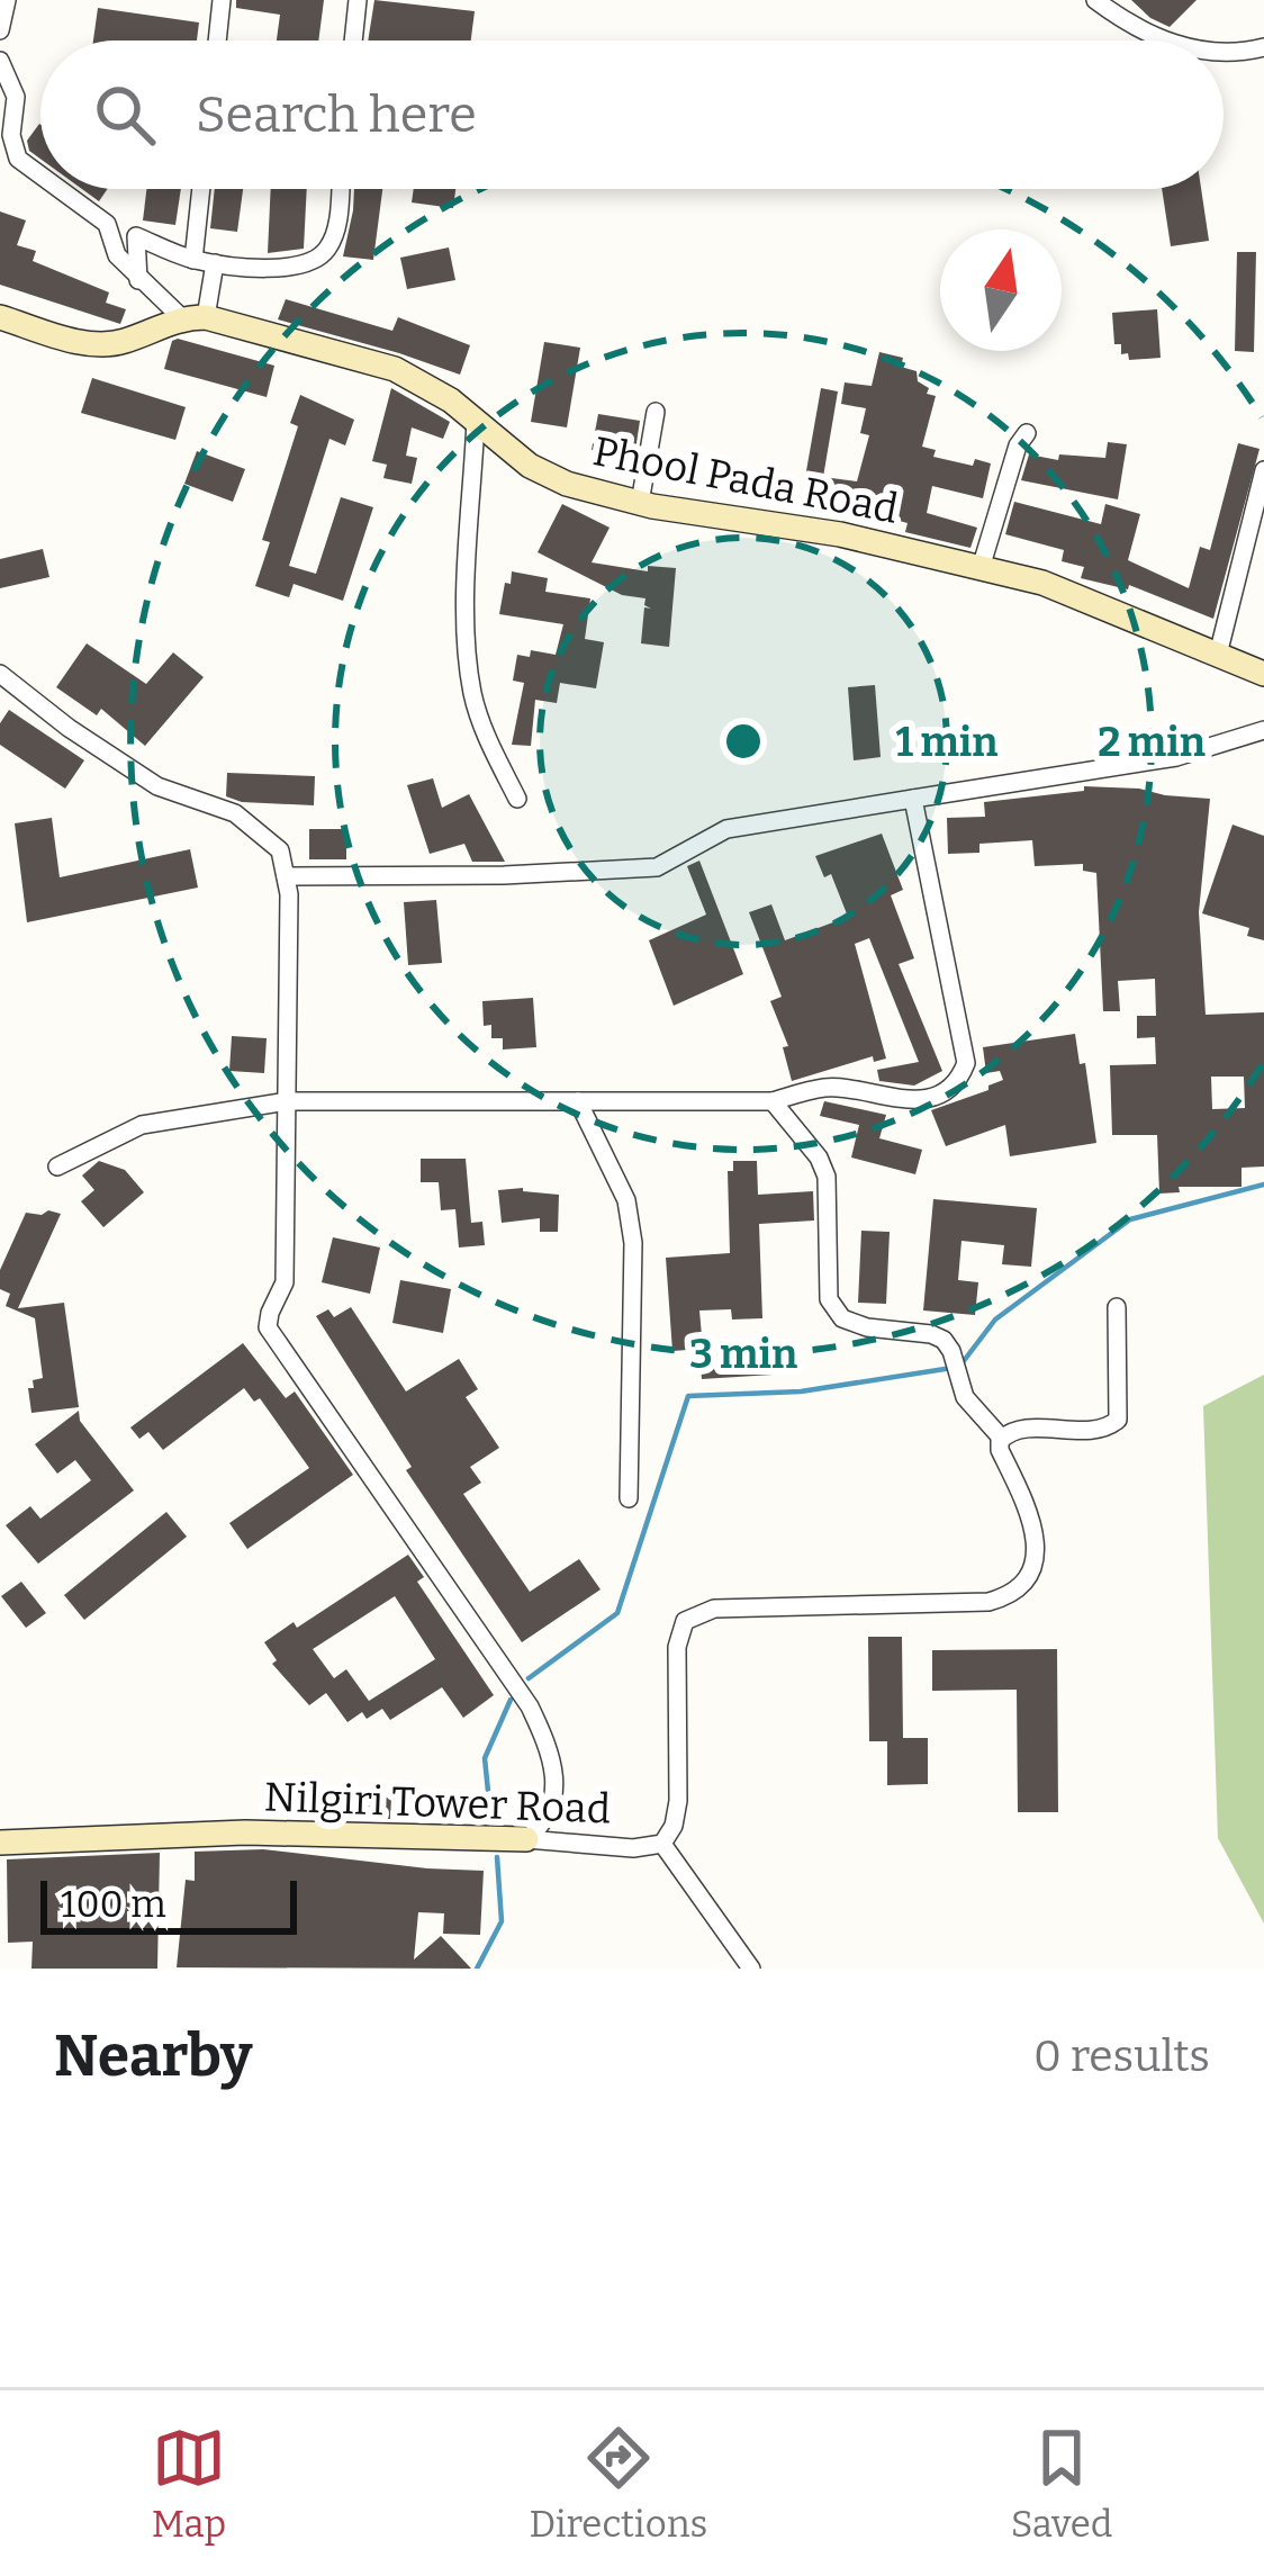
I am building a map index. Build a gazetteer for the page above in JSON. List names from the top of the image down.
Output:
{
  "streets": {
    "street": ["Phool Pada Road", "Nilgiri Tower Road"]
  },
  "scale_bar": "100 m",
  "north": "top",
  "page": {
    "search": "Search here",
    "scale": "100 m",
    "heading": ["Nearby", "0 results"],
    "nav": ["Map", "Directions", "Saved"]
  },
  "rings": ["1 min", "2 min", "3 min"]
}
